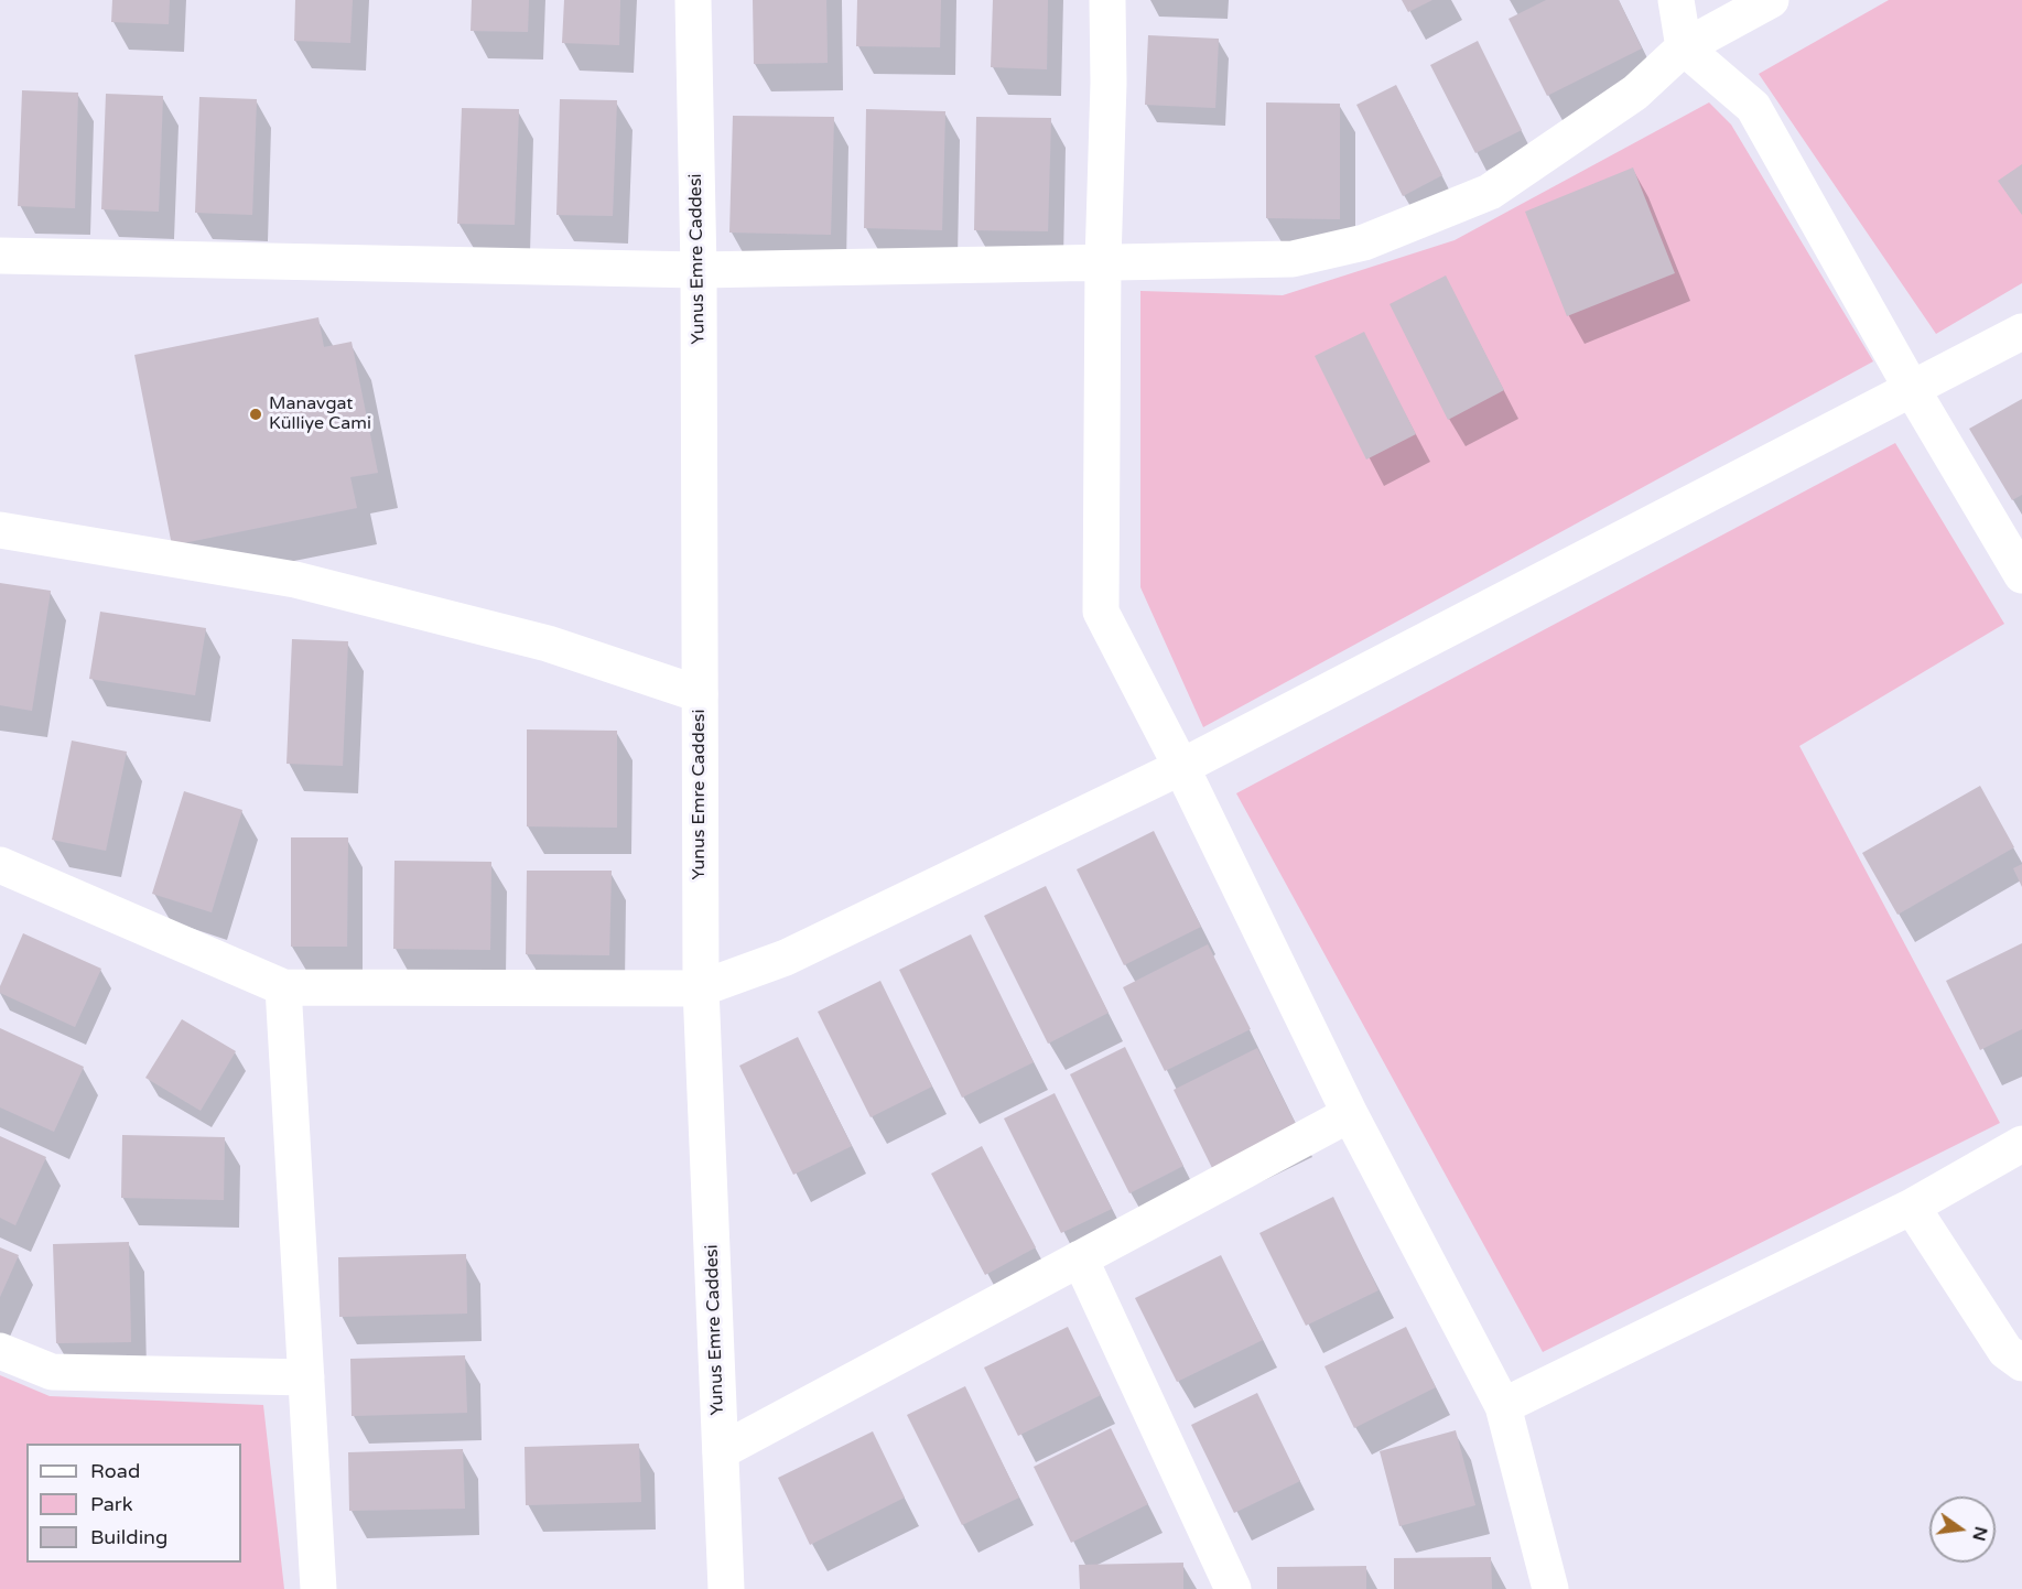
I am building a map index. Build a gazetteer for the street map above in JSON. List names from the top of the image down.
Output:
{
  "streets": {
    "street": ["Yunus Emre Caddesi"]
  },
  "places": ["Manavgat Külliye Cami"],
  "legend": ["Road", "Park", "Building"],
  "north": "right"
}
